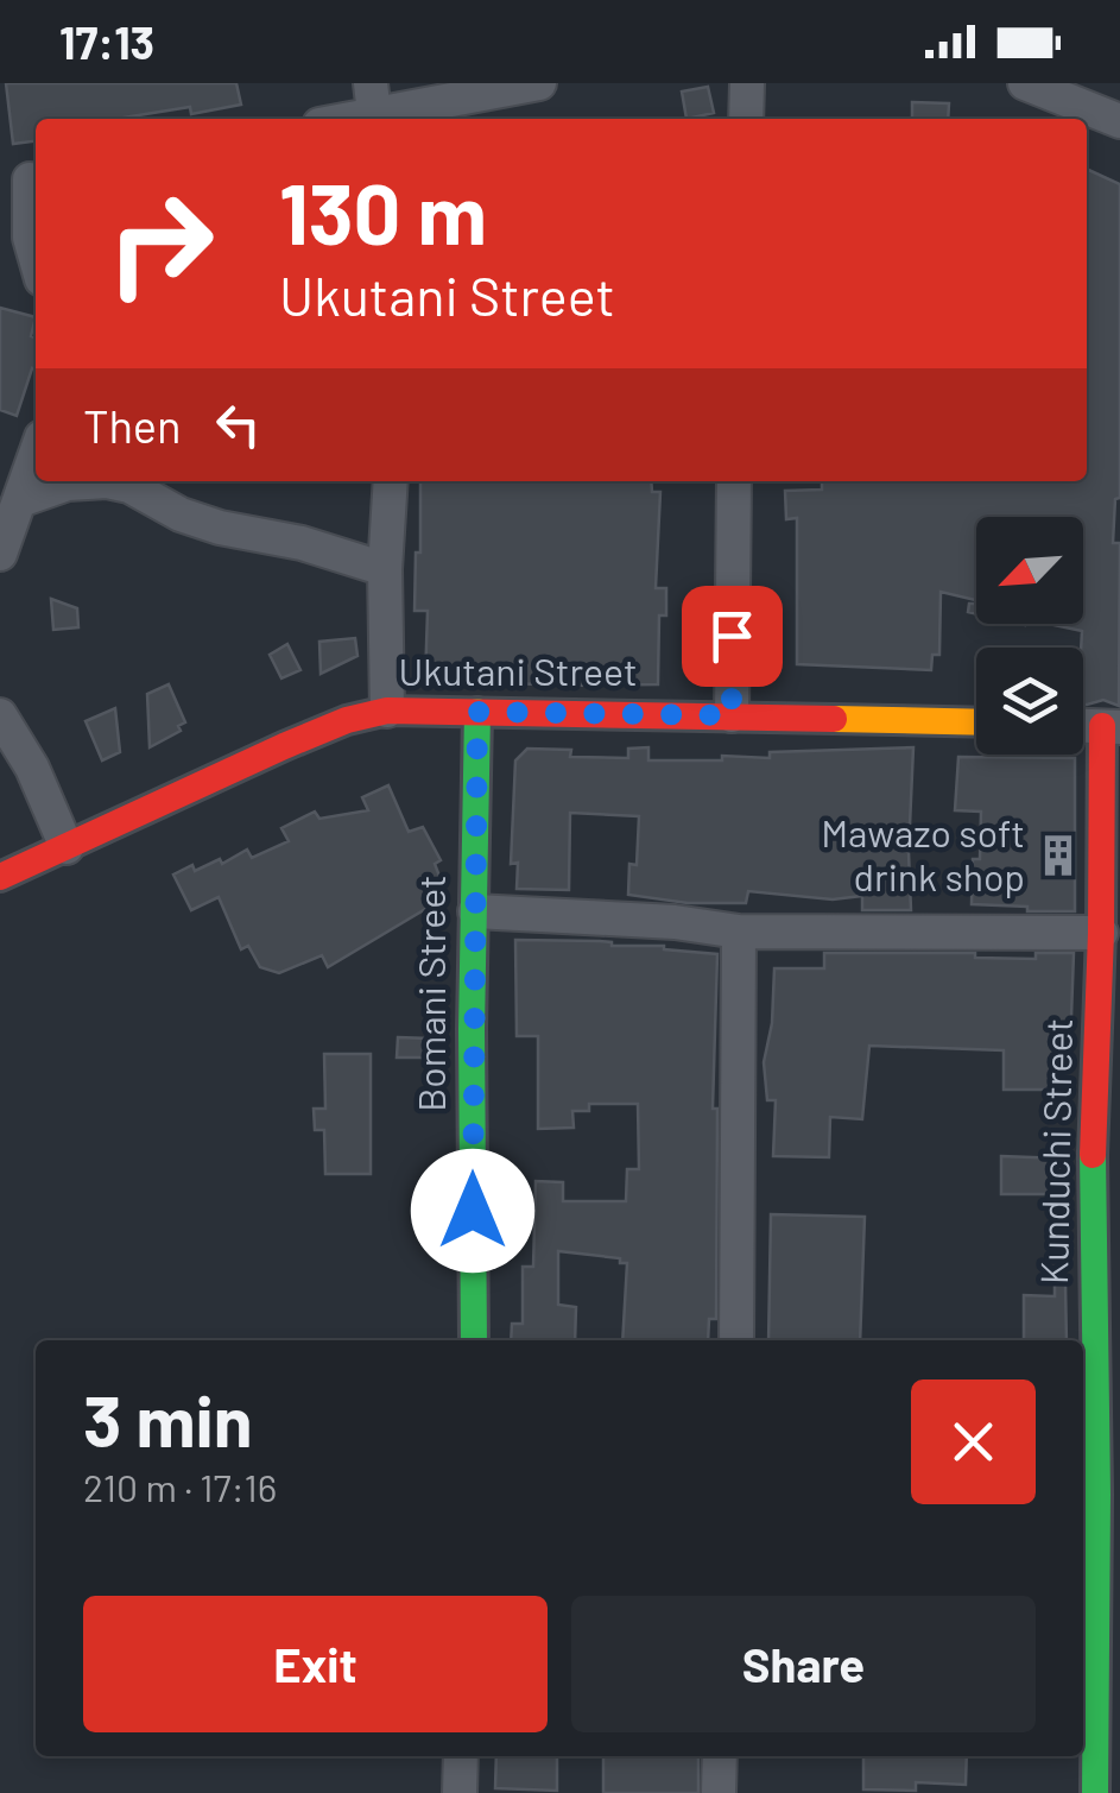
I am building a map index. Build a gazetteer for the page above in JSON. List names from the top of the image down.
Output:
{
  "streets": {
    "street": ["Ukutani Street", "Bomani Street", "Kunduchi Street"]
  },
  "crossings": [
    ["Ukutani Street", "Bomani Street"]
  ],
  "places": {
    "building": ["Mawazo soft drink shop"]
  },
  "north": "bottom left",
  "page": {
    "status": "17:13",
    "turn": ["130 m", "Ukutani Street"],
    "then": "Then",
    "heading": ["3 min", "210 m · 17:16"],
    "buttons": ["Exit", "Share"]
  }
}
